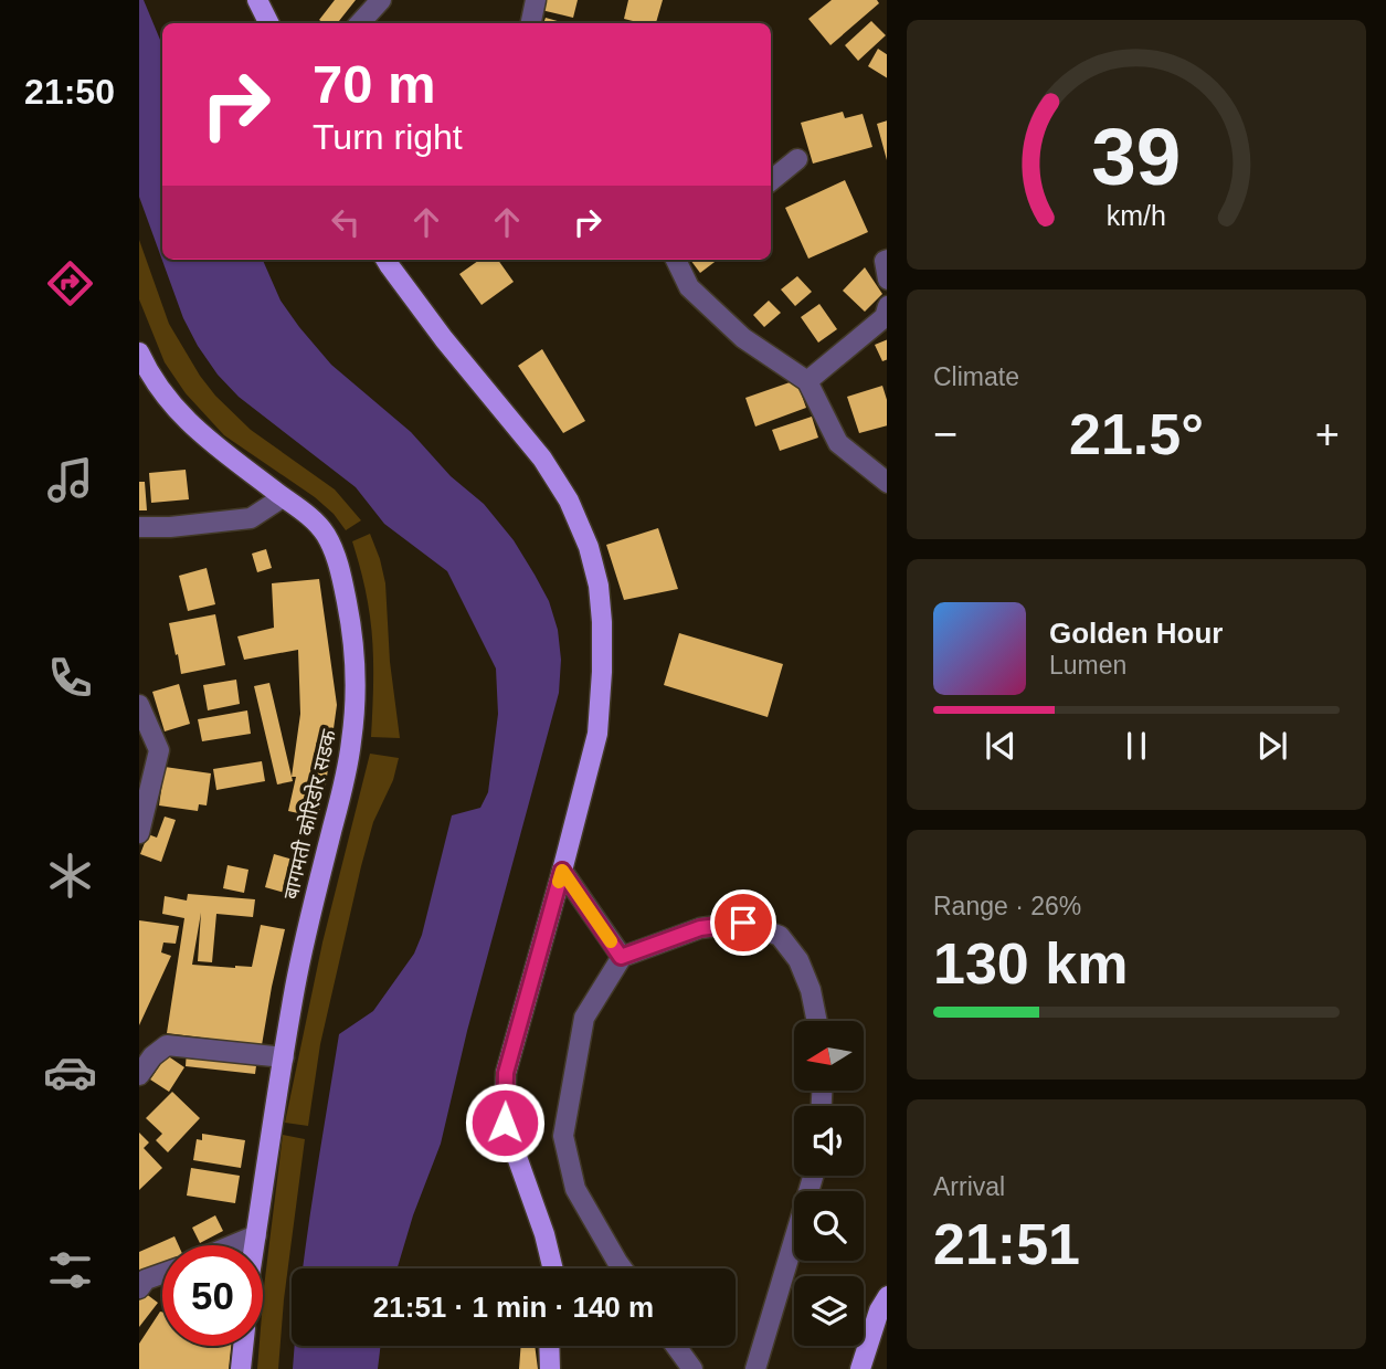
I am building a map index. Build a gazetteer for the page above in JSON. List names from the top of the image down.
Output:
{
  "streets": {
    "main road": ["बागमती कोरिडोर सडक"]
  },
  "north": "left",
  "page": {
    "tabs": "21:50",
    "turn": ["70 m", "Turn right"],
    "tile": [
      "Climate",
      ["Range · 26%", "130 km"],
      ["Arrival", "21:51"]
    ],
    "heat": ["−", "21.5°", "+"],
    "song": ["Golden Hour", "Lumen"],
    "limit": "50",
    "trip": "21:51 · 1 min · 140 m",
    "gauge": ["39", "km/h"]
  }
}
